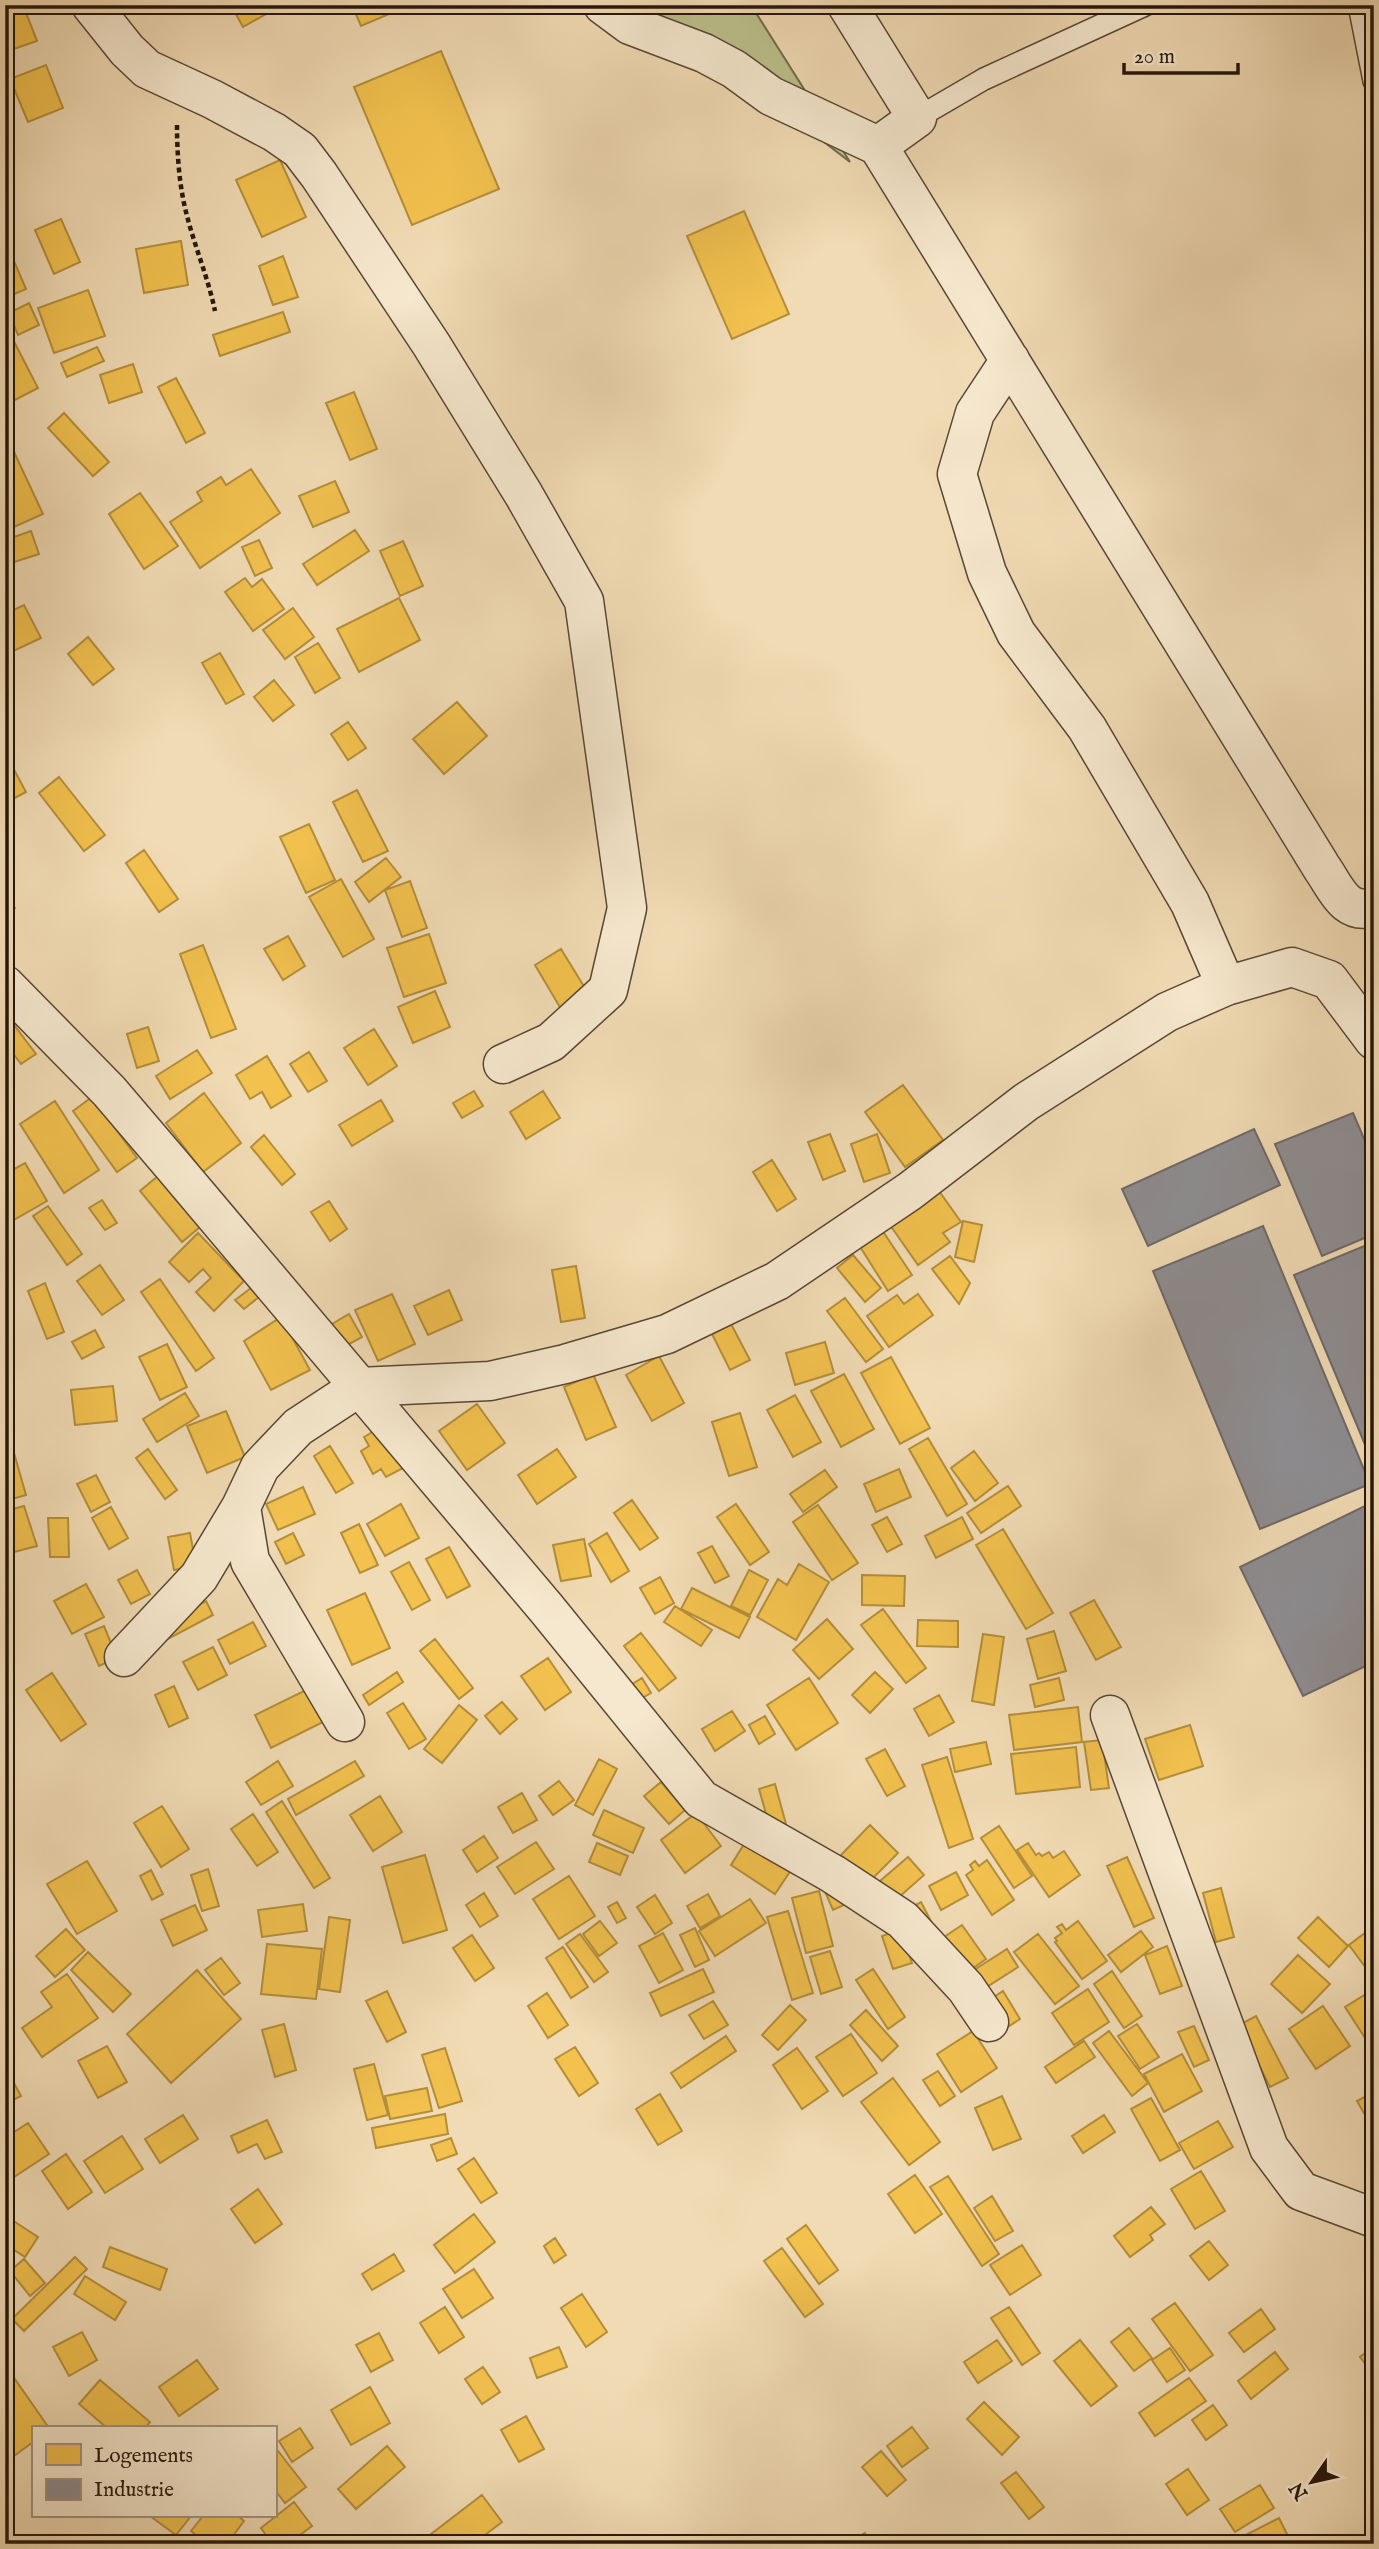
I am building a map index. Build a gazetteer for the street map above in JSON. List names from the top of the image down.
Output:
{
  "legend": ["Logements", "Industrie"],
  "scale_bar": "20 m",
  "north": "bottom left"
}
